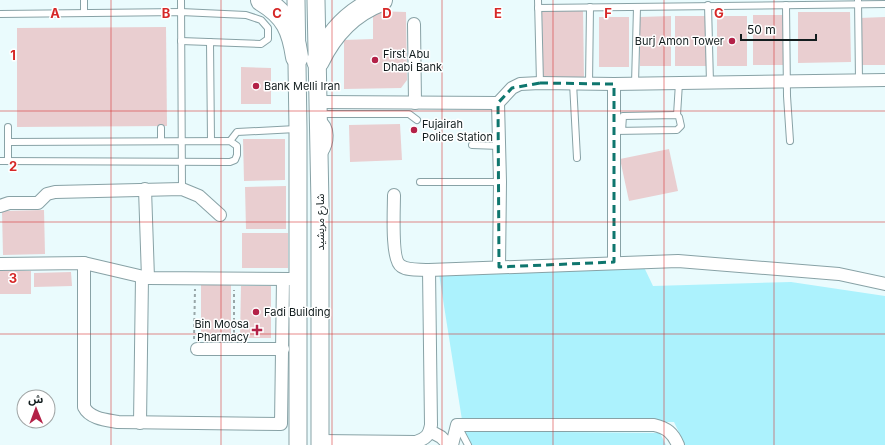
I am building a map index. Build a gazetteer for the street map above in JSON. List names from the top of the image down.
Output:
{
  "streets": {
    "main road": ["شارع مريشيد"]
  },
  "places": {
    "other": [
      "Burj Amon Tower",
      "First Abu Dhabi Bank",
      "Bank Melli Iran",
      "Fujairah Police Station",
      "Fadi Building"
    ],
    "health": ["Bin Moosa Pharmacy"]
  },
  "scale_bar": "50 m",
  "north": "top",
  "grid": {
    "columns": [
      "A",
      "B",
      "C",
      "D",
      "E",
      "F",
      "G"
    ],
    "rows": ["1", "2", "3"]
  }
}
